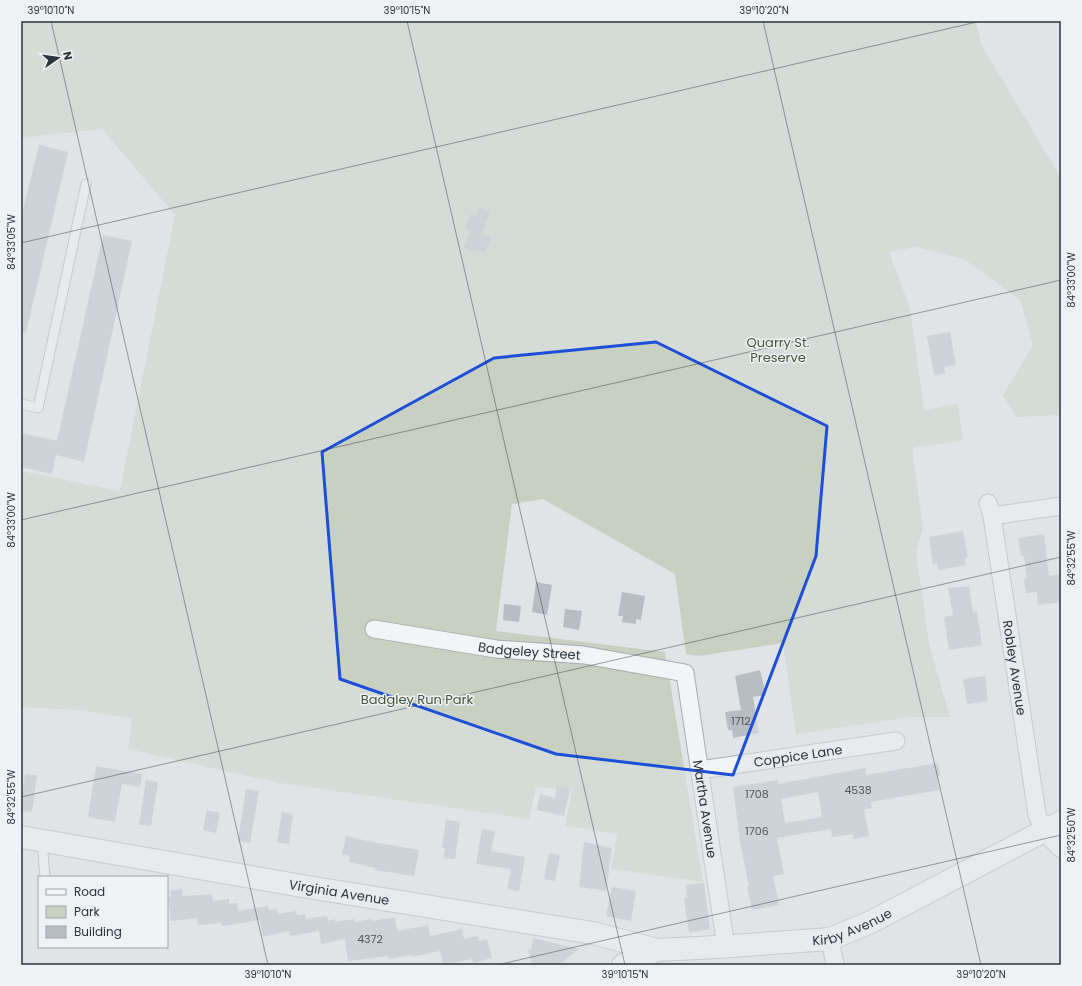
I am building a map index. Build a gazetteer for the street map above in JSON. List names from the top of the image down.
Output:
{
  "streets": {
    "street": [
      "Badgeley Street",
      "Robley Avenue",
      "Coppice Lane",
      "Martha Avenue",
      "Virginia Avenue",
      "Kirby Avenue"
    ]
  },
  "crossings": [
    ["Badgeley Street", "Martha Avenue"],
    ["Robley Avenue", "Kirby Avenue"],
    ["Coppice Lane", "Martha Avenue"],
    ["Martha Avenue", "Kirby Avenue"],
    ["Virginia Avenue", "Kirby Avenue"]
  ],
  "parks": ["Quarry St. Preserve", "Badgley Run Park"],
  "house_numbers": [
    "1712",
    "4538",
    "1708",
    "1706",
    "4372"
  ],
  "legend": ["Road", "Park", "Building"],
  "north": "right",
  "coordinates": [
    "39°10'10\"N",
    "39°10'15\"N",
    "39°10'20\"N",
    "84°33'05\"W",
    "84°33'00\"W",
    "84°32'55\"W",
    "84°32'50\"W"
  ]
}
